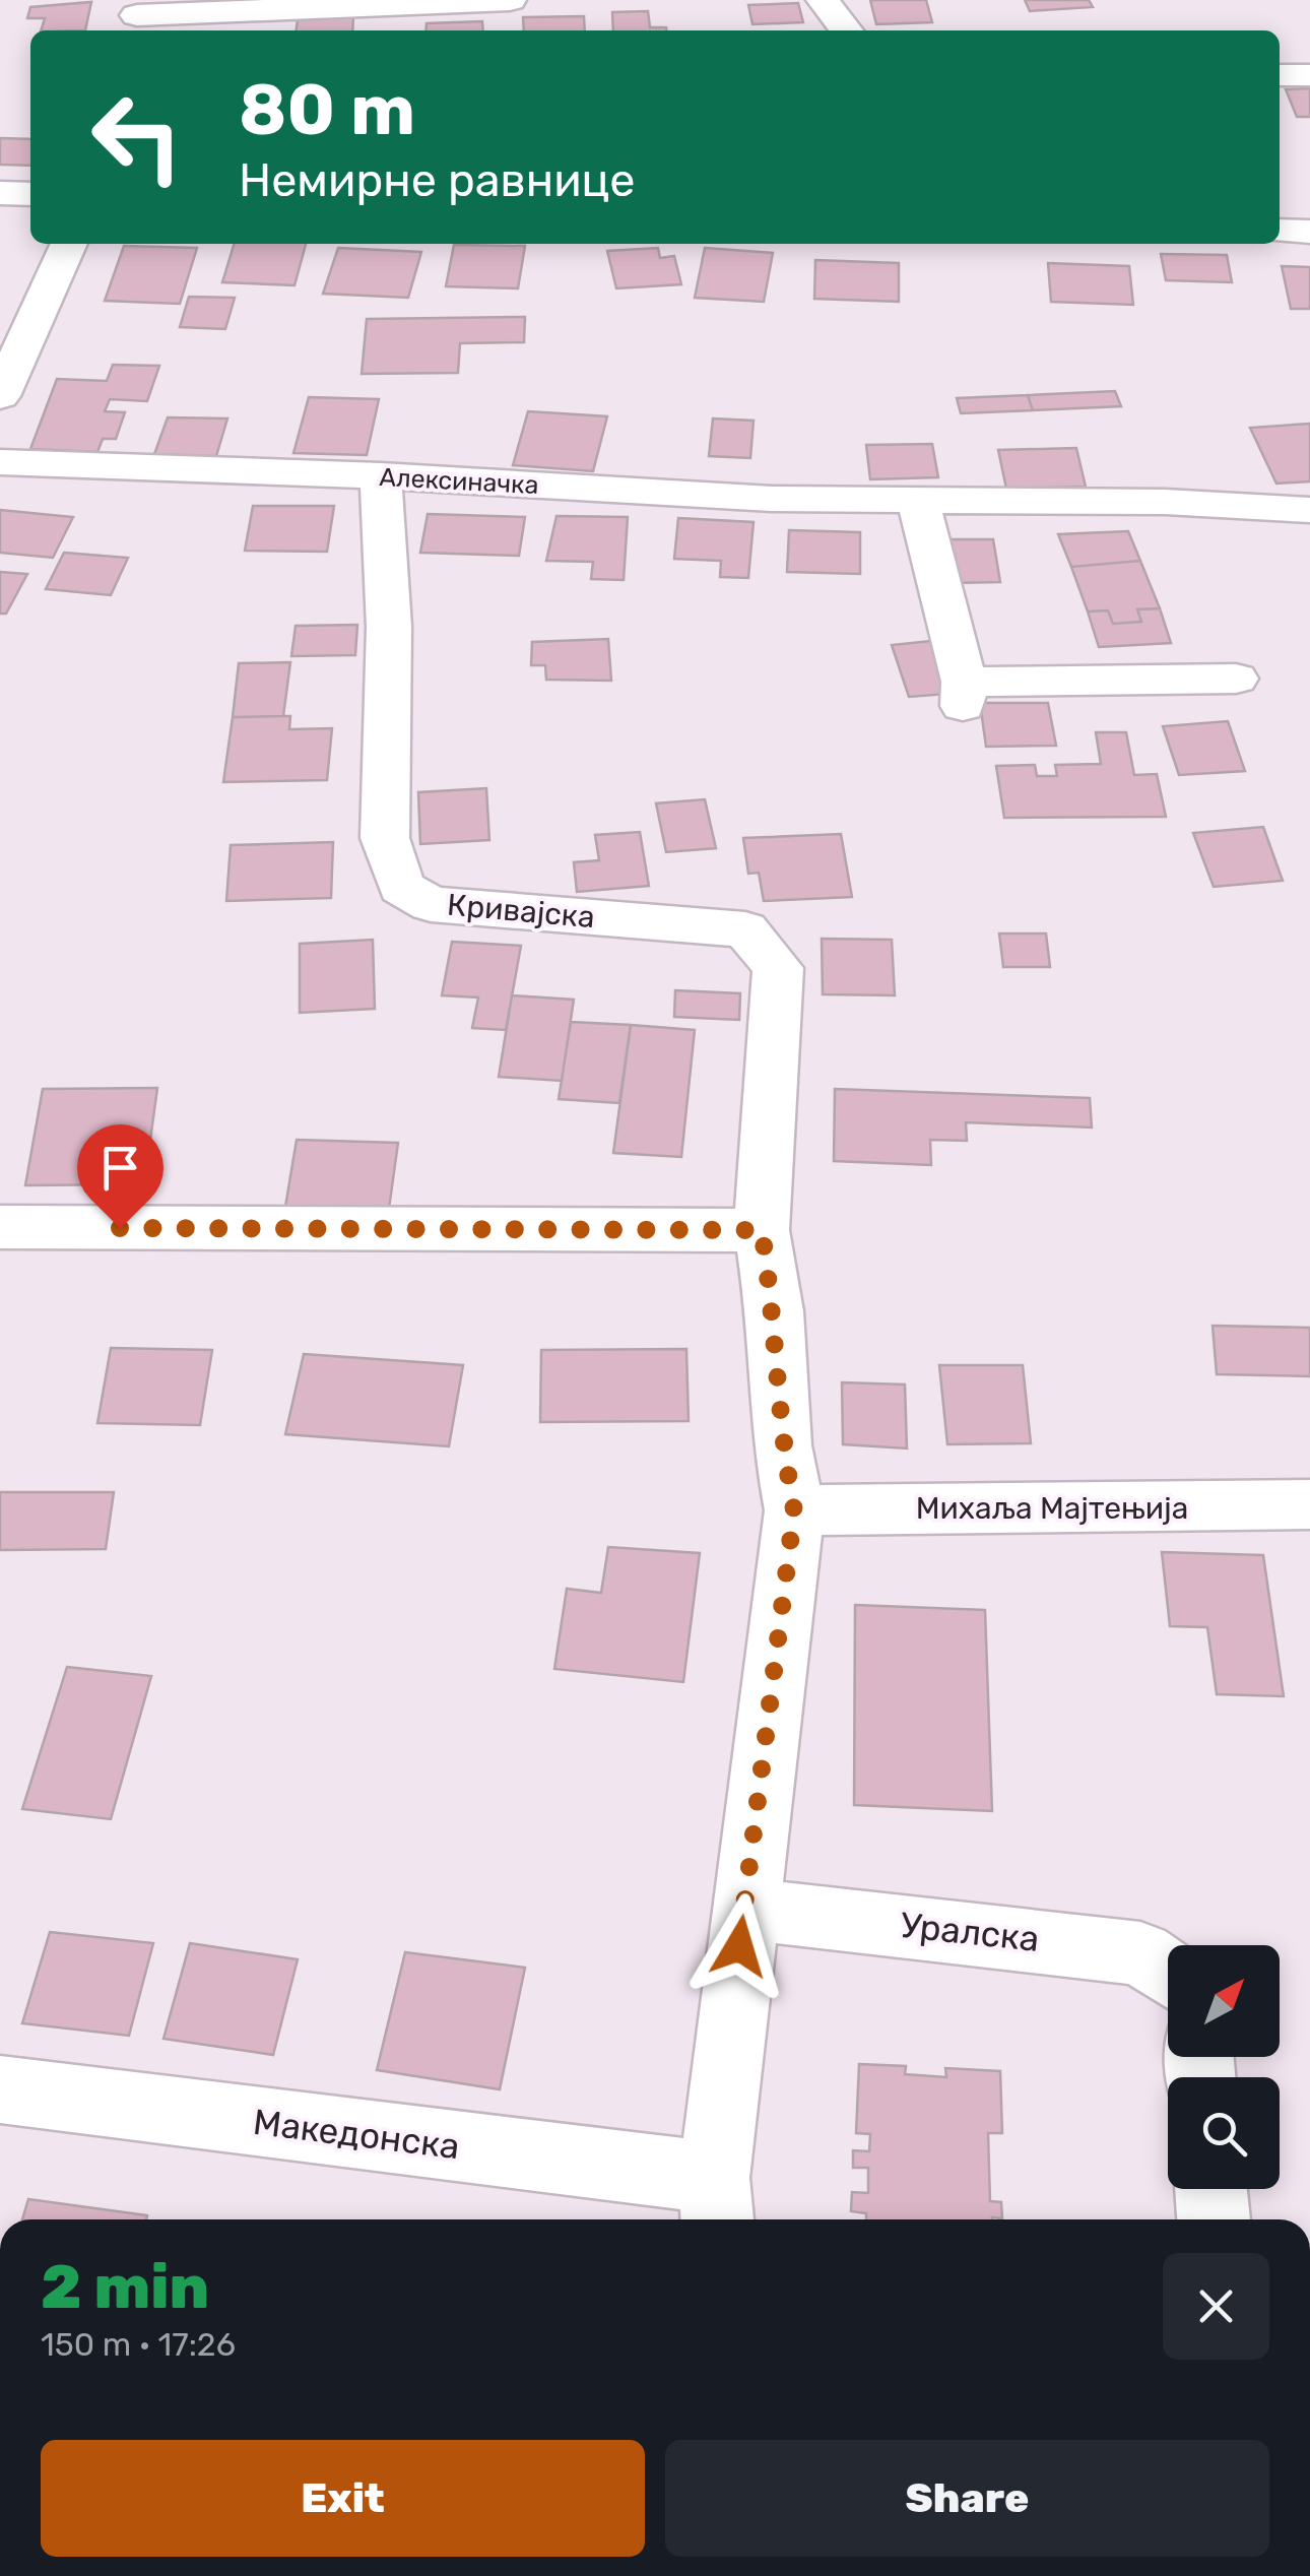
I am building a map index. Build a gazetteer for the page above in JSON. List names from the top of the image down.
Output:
{
  "streets": {
    "street": [
      "Алексиначка",
      "Кривајска",
      "Михаља Мајтењија",
      "Уралска",
      "Македонска"
    ]
  },
  "crossings": [
    ["Алексиначка", "Кривајска"]
  ],
  "north": "top right",
  "page": {
    "turn": ["80 m", "Немирне равнице"],
    "heading": ["2 min", "150 m · 17:26"],
    "buttons": ["Exit", "Share"]
  }
}
